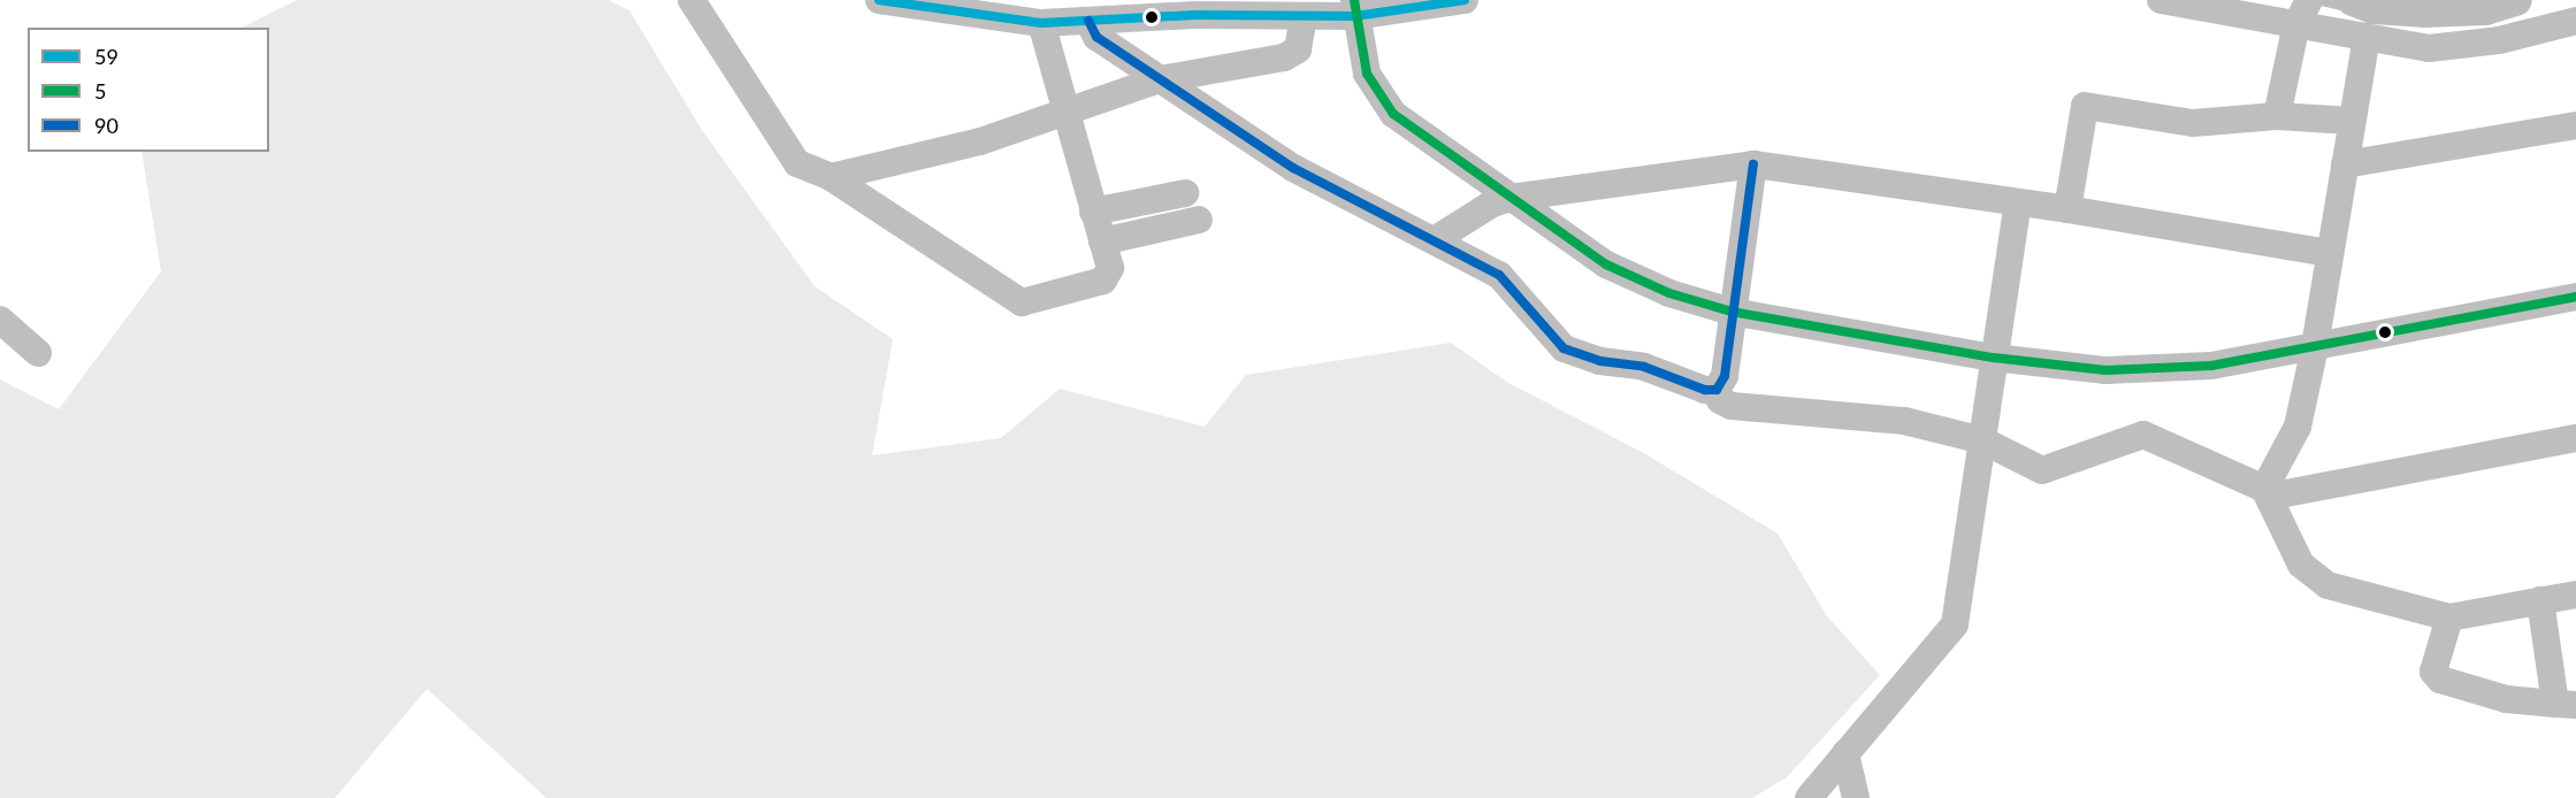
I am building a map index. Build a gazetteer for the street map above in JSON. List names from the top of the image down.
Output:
{
  "lines": ["transit line 59", "transit line 5", "transit line 90"],
  "legend": ["59", "5", "90"]
}
